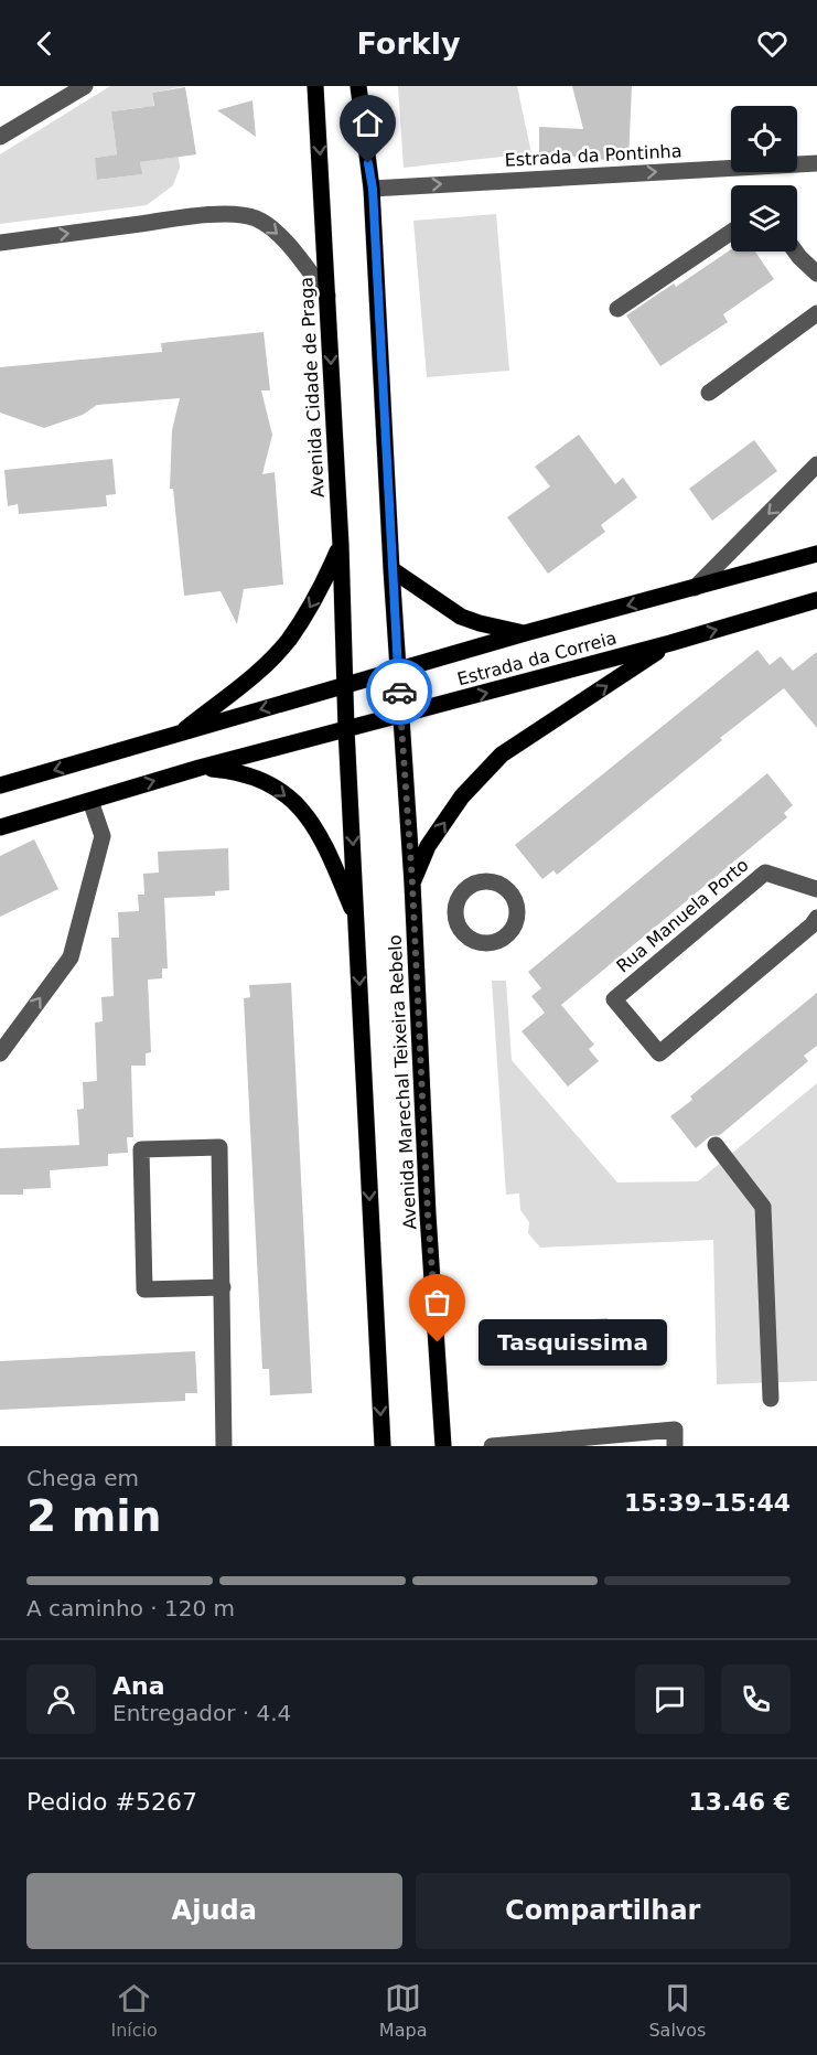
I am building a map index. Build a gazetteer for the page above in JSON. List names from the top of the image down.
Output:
{
  "streets": {
    "main road": ["Avenida Cidade de Praga", "Estrada da Correia", "Avenida Marechal Teixeira Rebelo"],
    "street": ["Estrada da Pontinha", "Rua Manuela Porto"]
  },
  "crossings": [
    ["Avenida Cidade de Praga", "Estrada da Correia"],
    ["Estrada da Correia", "Avenida Marechal Teixeira Rebelo"]
  ],
  "one_way": ["Estrada da Pontinha"],
  "places": ["Tasquissima"],
  "page": {
    "header": "Forkly",
    "bubble": "Tasquissima",
    "heading": ["2 min", "Chega em", "15:39–15:44"],
    "panel": [
      "Ana",
      "Entregador · 4.4",
      "Pedido #5267",
      "13.46 €"
    ],
    "bar": "A caminho · 120 m",
    "buttons": ["Ajuda", "Compartilhar"],
    "tabs": ["Início", "Mapa", "Salvos"]
  }
}
